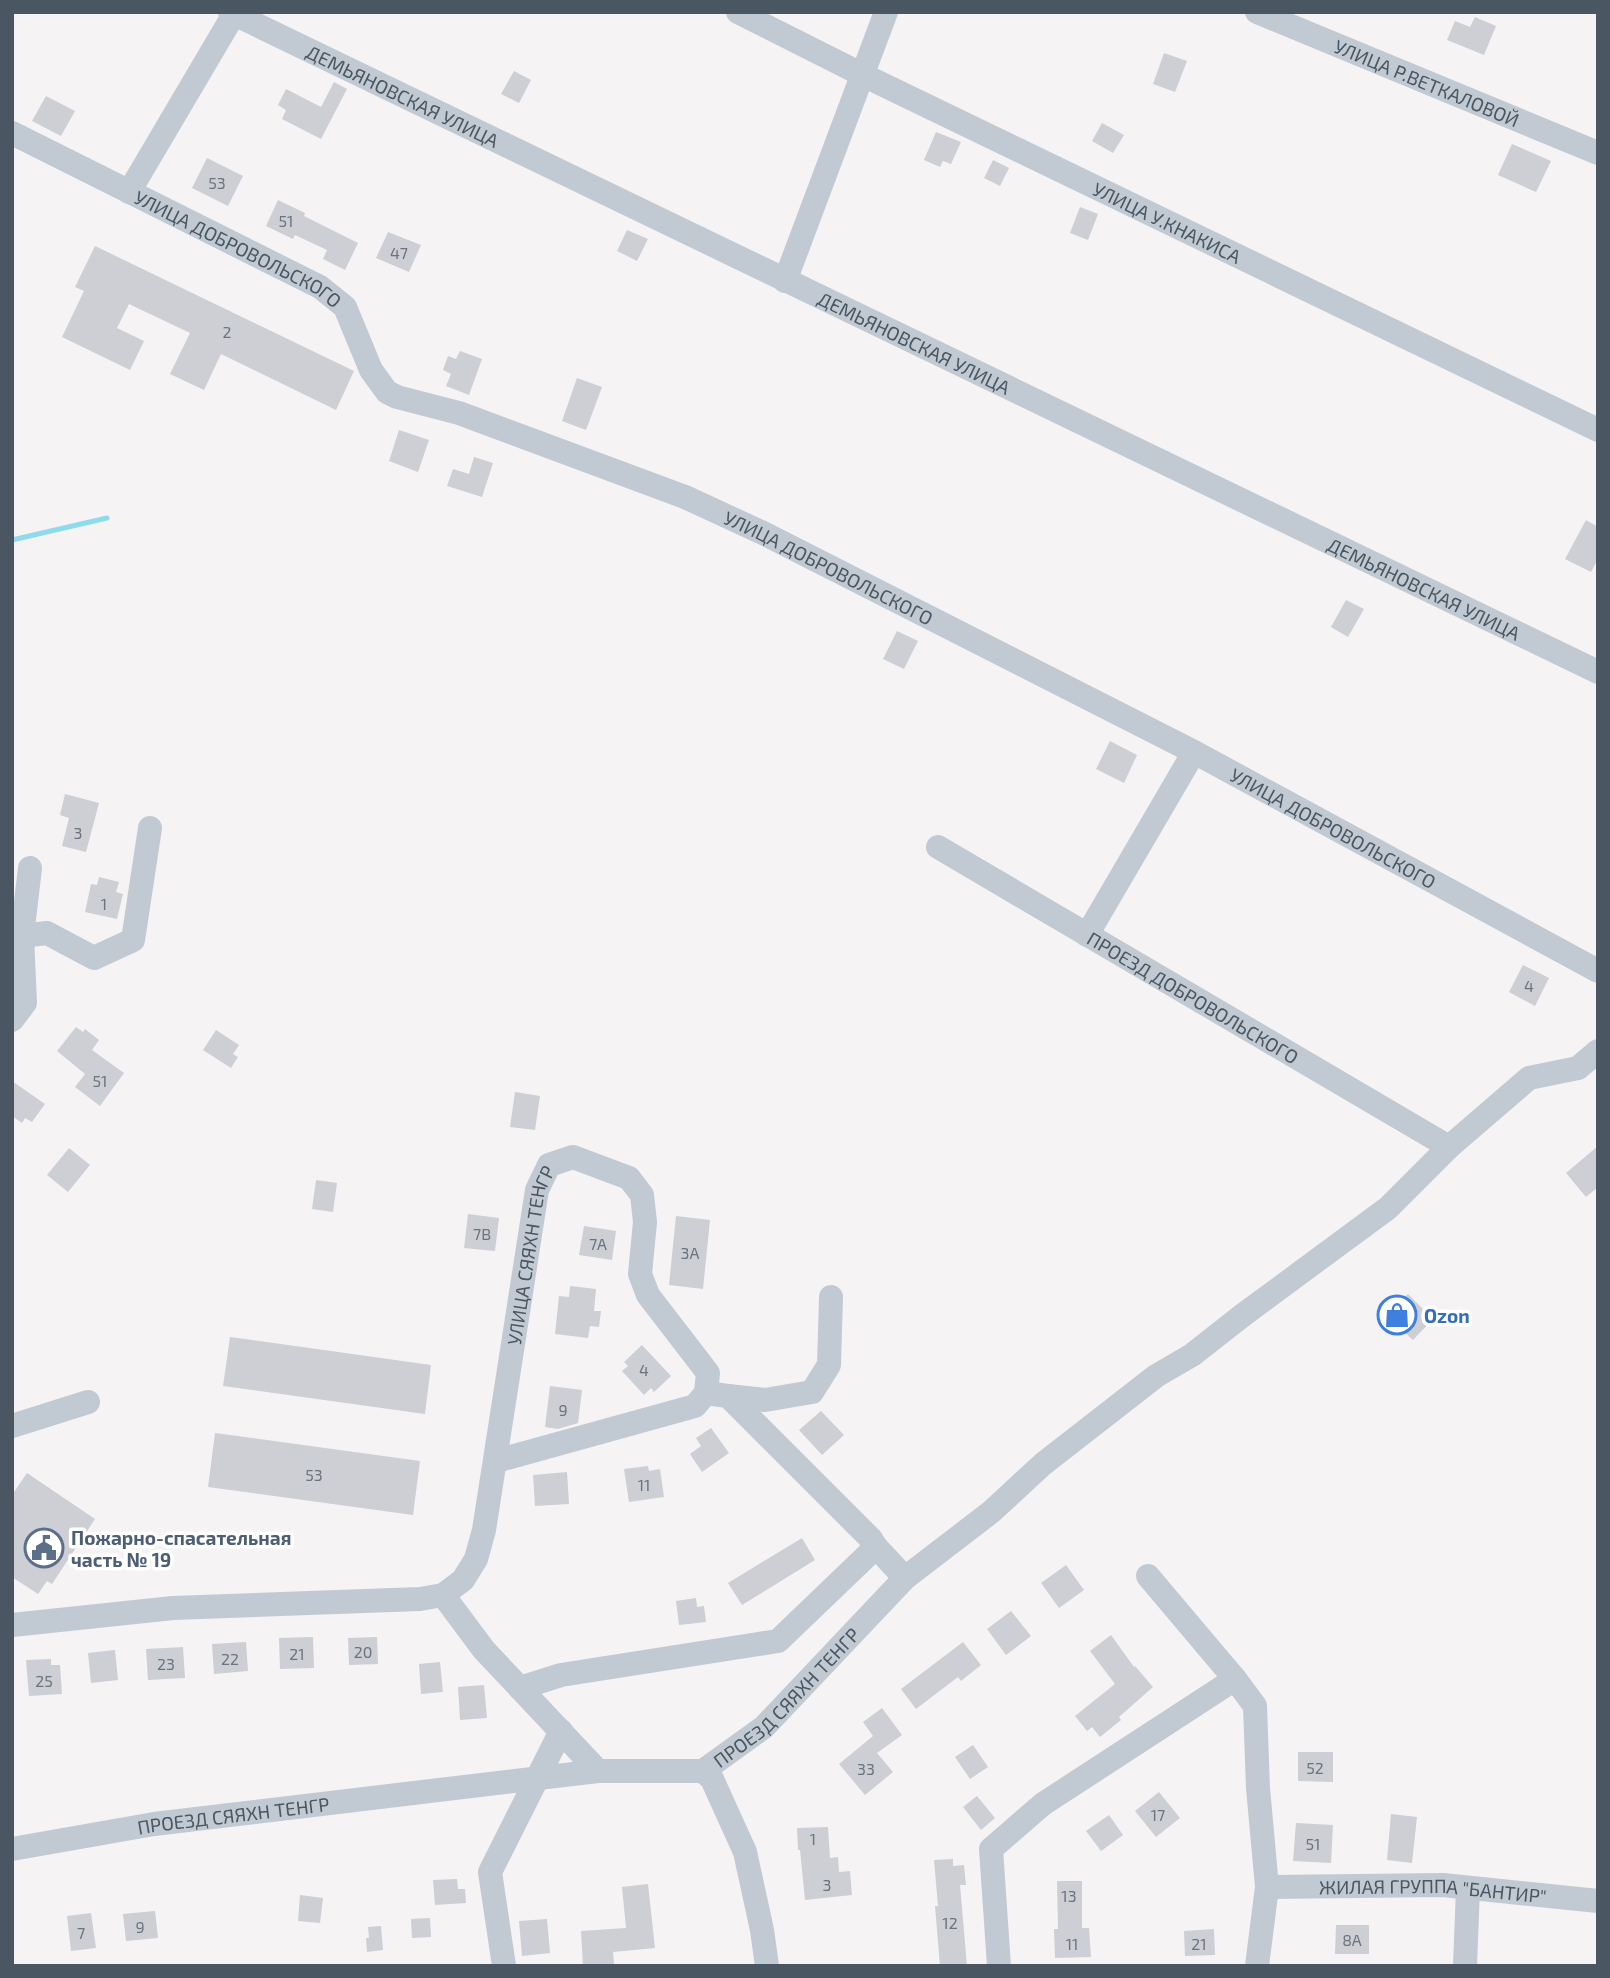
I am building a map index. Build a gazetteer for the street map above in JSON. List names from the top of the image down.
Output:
{
  "streets": {
    "street": [
      "УЛИЦА Р.ВЕТКАЛОВОЙ",
      "ДЕМЬЯНОВСКАЯ УЛИЦА",
      "УЛИЦА У.КНАКИСА",
      "УЛИЦА ДОБРОВОЛЬСКОГО",
      "ПРОЕЗД ДОБРОВОЛЬСКОГО",
      "УЛИЦА СЯЯХН ТЕНГР",
      "ПРОЕЗД СЯЯХН ТЕНГР",
      "ЖИЛАЯ ГРУППА \"БАНТИР\""
    ]
  },
  "crossings": [
    ["ПРОЕЗД ДОБРОВОЛЬСКОГО", "ПРОЕЗД СЯЯХН ТЕНГР"]
  ],
  "places": {
    "shop": ["Ozon"],
    "public building": ["Пожарно-спасательная часть № 19"]
  },
  "house_numbers": [
    "53",
    "51",
    "47",
    "2",
    "3",
    "1",
    "4",
    "51",
    "7В",
    "7А",
    "3А",
    "4",
    "9",
    "53",
    "11",
    "20",
    "21",
    "22",
    "23",
    "25",
    "52",
    "33",
    "17",
    "1",
    "51",
    "3",
    "13",
    "12",
    "9",
    "7",
    "8A",
    "11",
    "21"
  ]
}
